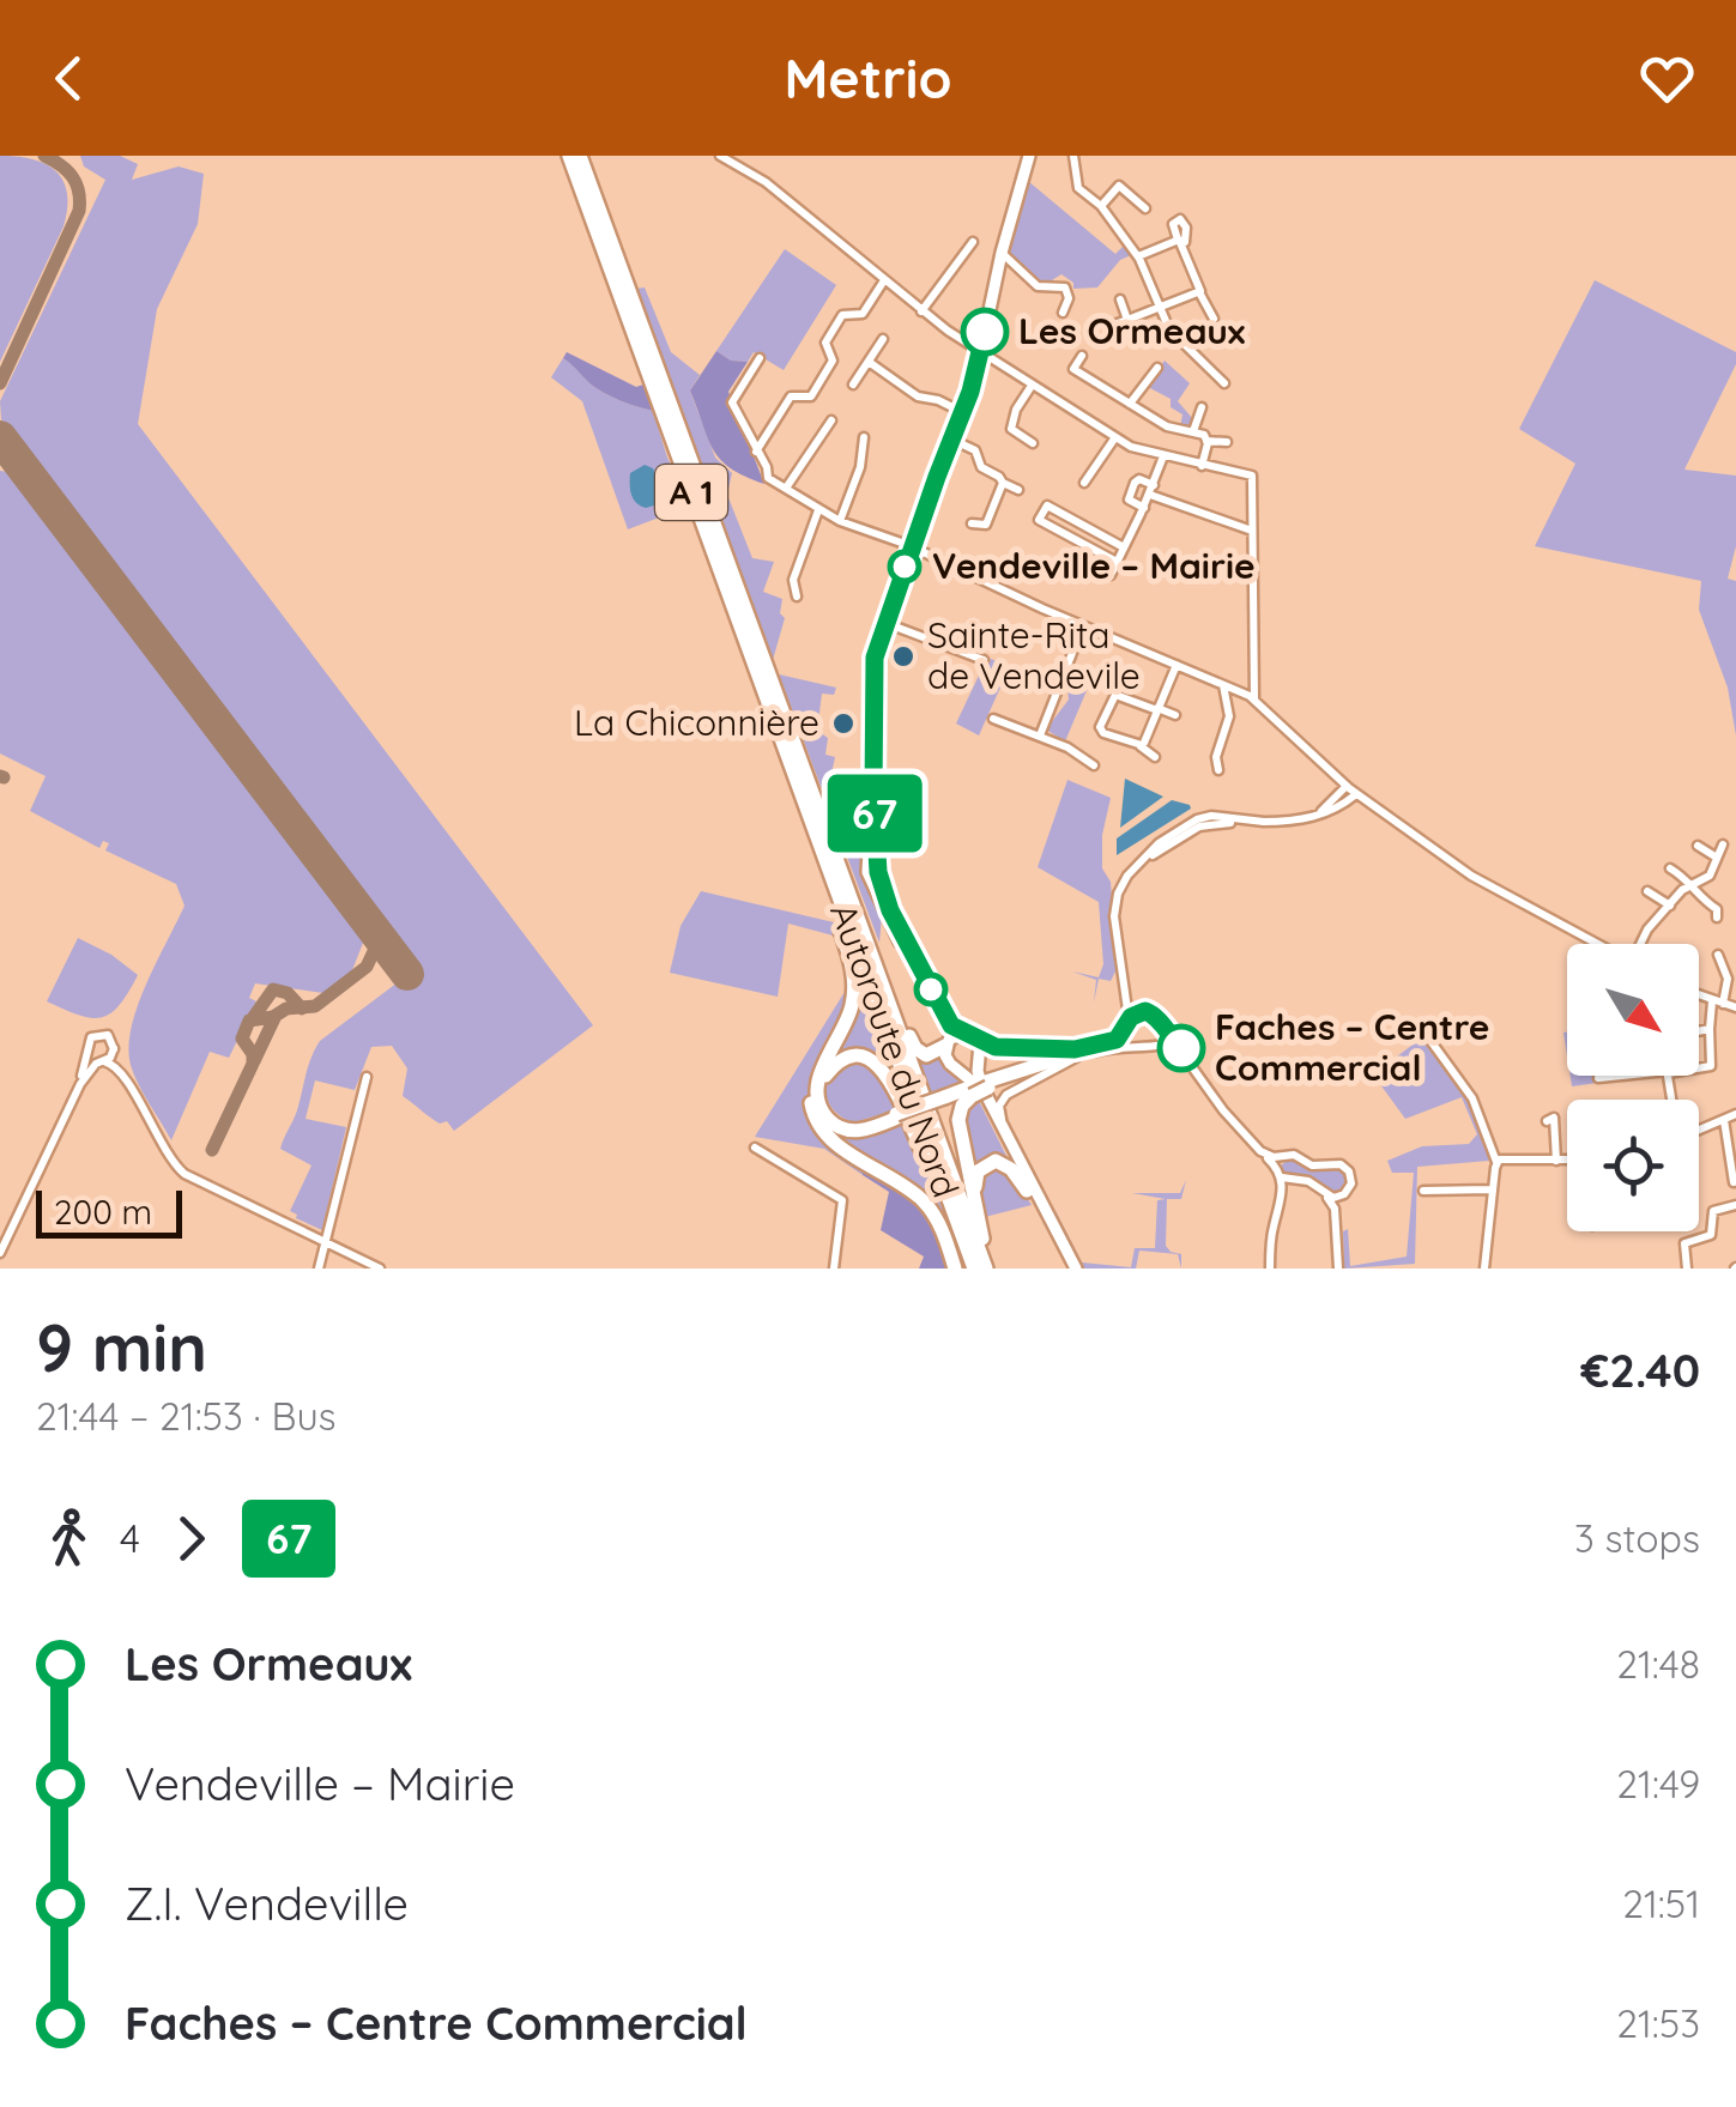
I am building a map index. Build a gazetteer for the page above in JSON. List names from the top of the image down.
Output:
{
  "streets": {
    "highway": ["A 1", "Autoroute du Nord"]
  },
  "places": [
    "Les Ormeaux",
    "Vendeville – Mairie",
    "Sainte-Rita de Vendevile",
    "La Chiconnière",
    "Faches – Centre Commercial"
  ],
  "lines": ["bus line 67"],
  "scale_bar": "200 m",
  "north": "bottom right",
  "page": {
    "header": "Metrio",
    "on_map": "67",
    "scale": "200 m",
    "heading": ["9 min", "21:44 – 21:53 · Bus", "€2.40"],
    "legs": ["4", "67", "3 stops"],
    "list": [
      {
        "name": "Les Ormeaux",
        "value": "21:48"
      },
      {
        "name": "Vendeville – Mairie",
        "value": "21:49"
      },
      {
        "name": "Z.I. Vendeville",
        "value": "21:51"
      },
      {
        "name": "Faches – Centre Commercial",
        "value": "21:53"
      }
    ]
  }
}
